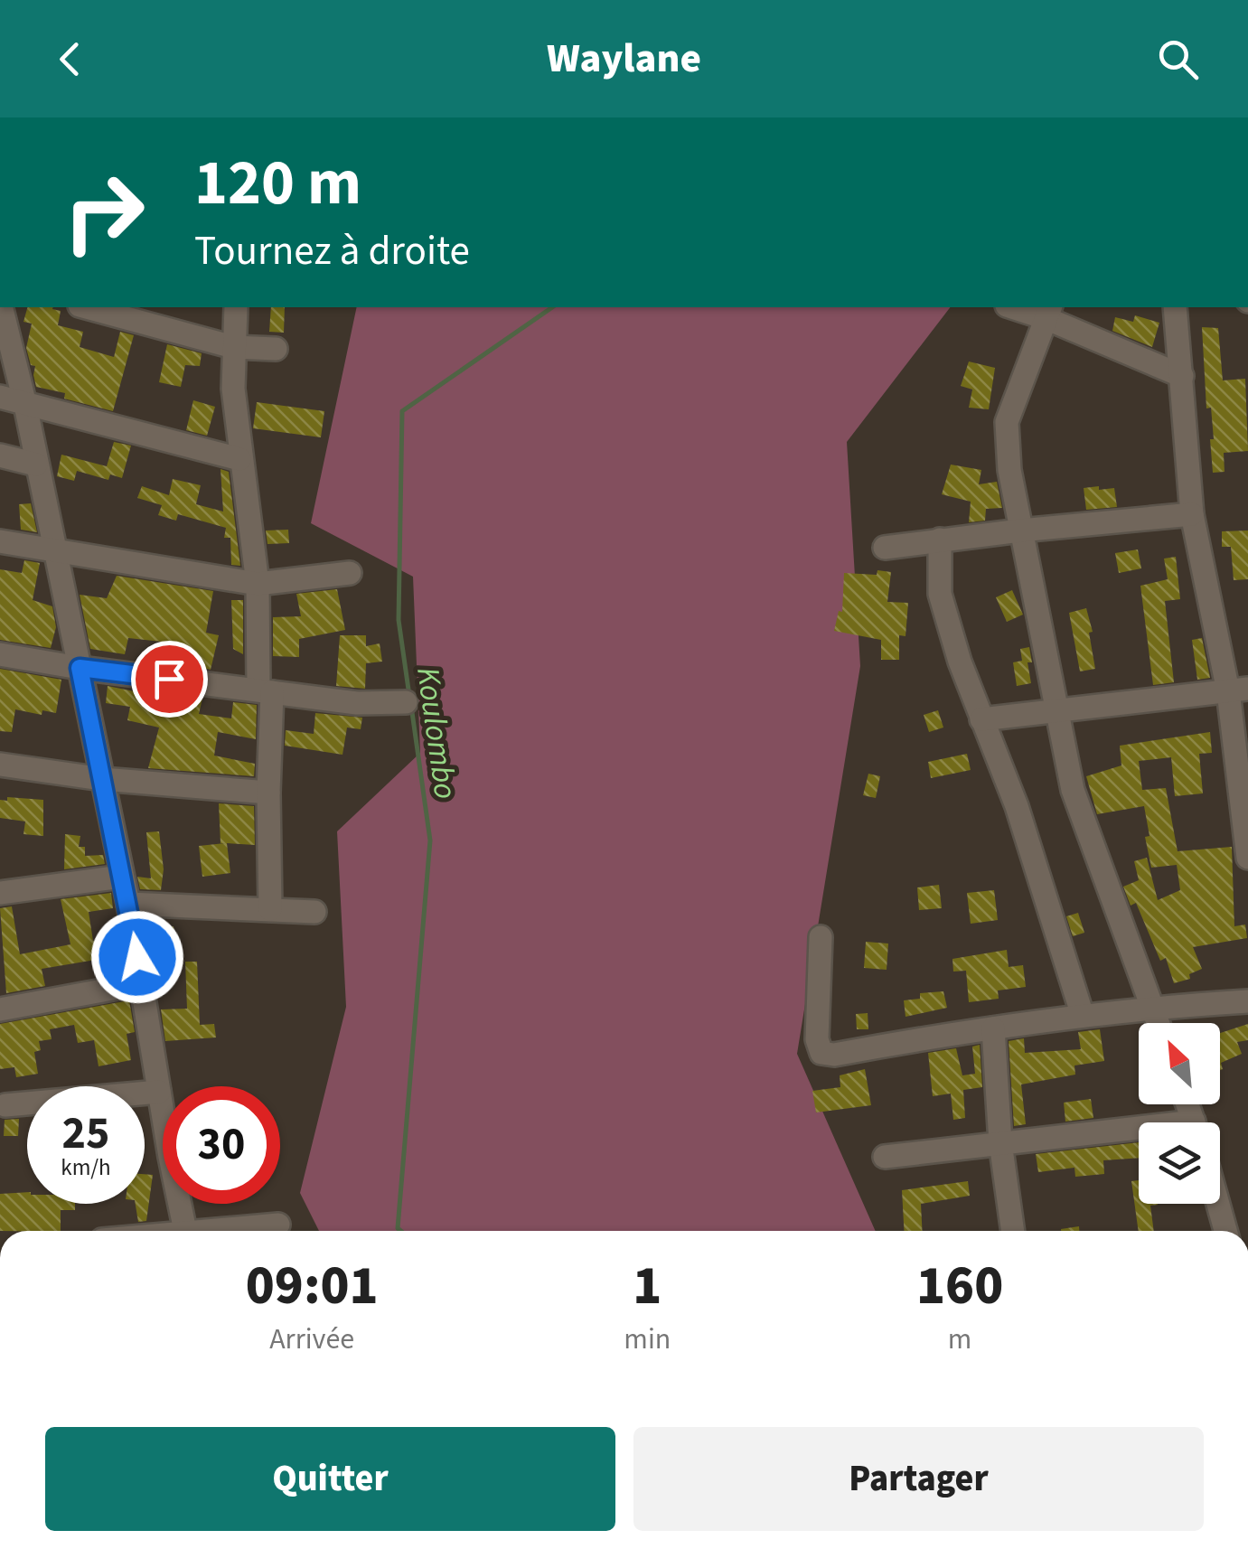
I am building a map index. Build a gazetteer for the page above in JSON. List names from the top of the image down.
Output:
{
  "water": ["Koulombo"],
  "north": "top left",
  "page": {
    "header": "Waylane",
    "turn": ["120 m", "Tournez à droite"],
    "speed": "25 km/h",
    "limit": "30",
    "eta": [
      "09:01",
      "Arrivée",
      "1",
      "min",
      "160",
      "m"
    ],
    "buttons": ["Quitter", "Partager"]
  }
}
